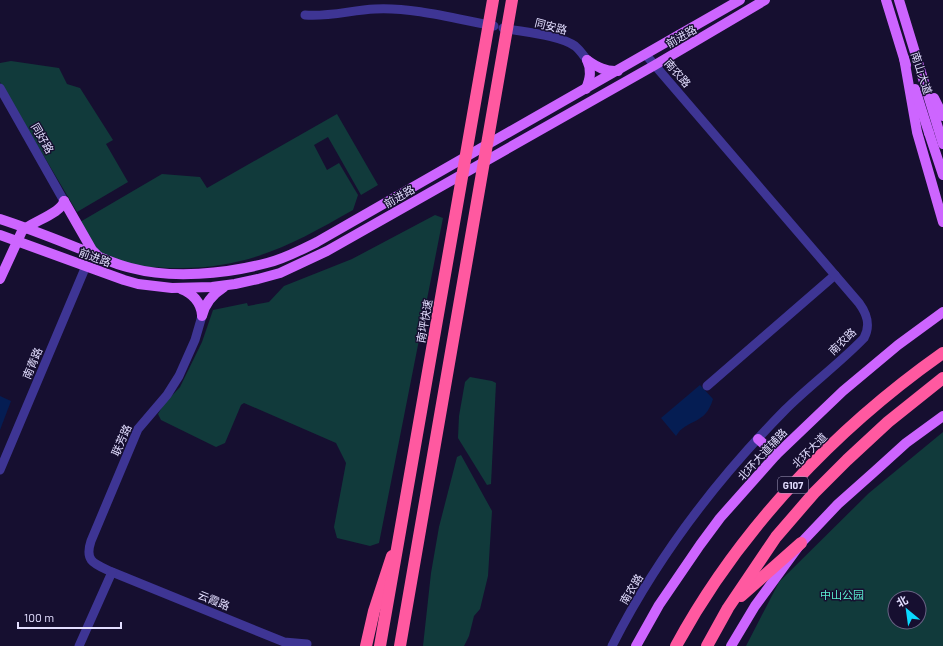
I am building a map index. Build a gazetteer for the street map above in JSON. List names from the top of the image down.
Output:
{
  "streets": {
    "highway": ["南坪快速", "北环大道", "G107"],
    "main road": ["前进路", "南山大道", "北环大道辅路"],
    "street": [
      "同安路",
      "南农路",
      "同好路",
      "南青路",
      "联芳路",
      "云霞路"
    ]
  },
  "crossings": [
    ["前进路", "南农路"],
    ["前进路", "南青路"],
    ["联芳路", "云霞路"]
  ],
  "parks": ["中山公园"],
  "scale_bar": "100 m",
  "north": "top left"
}
